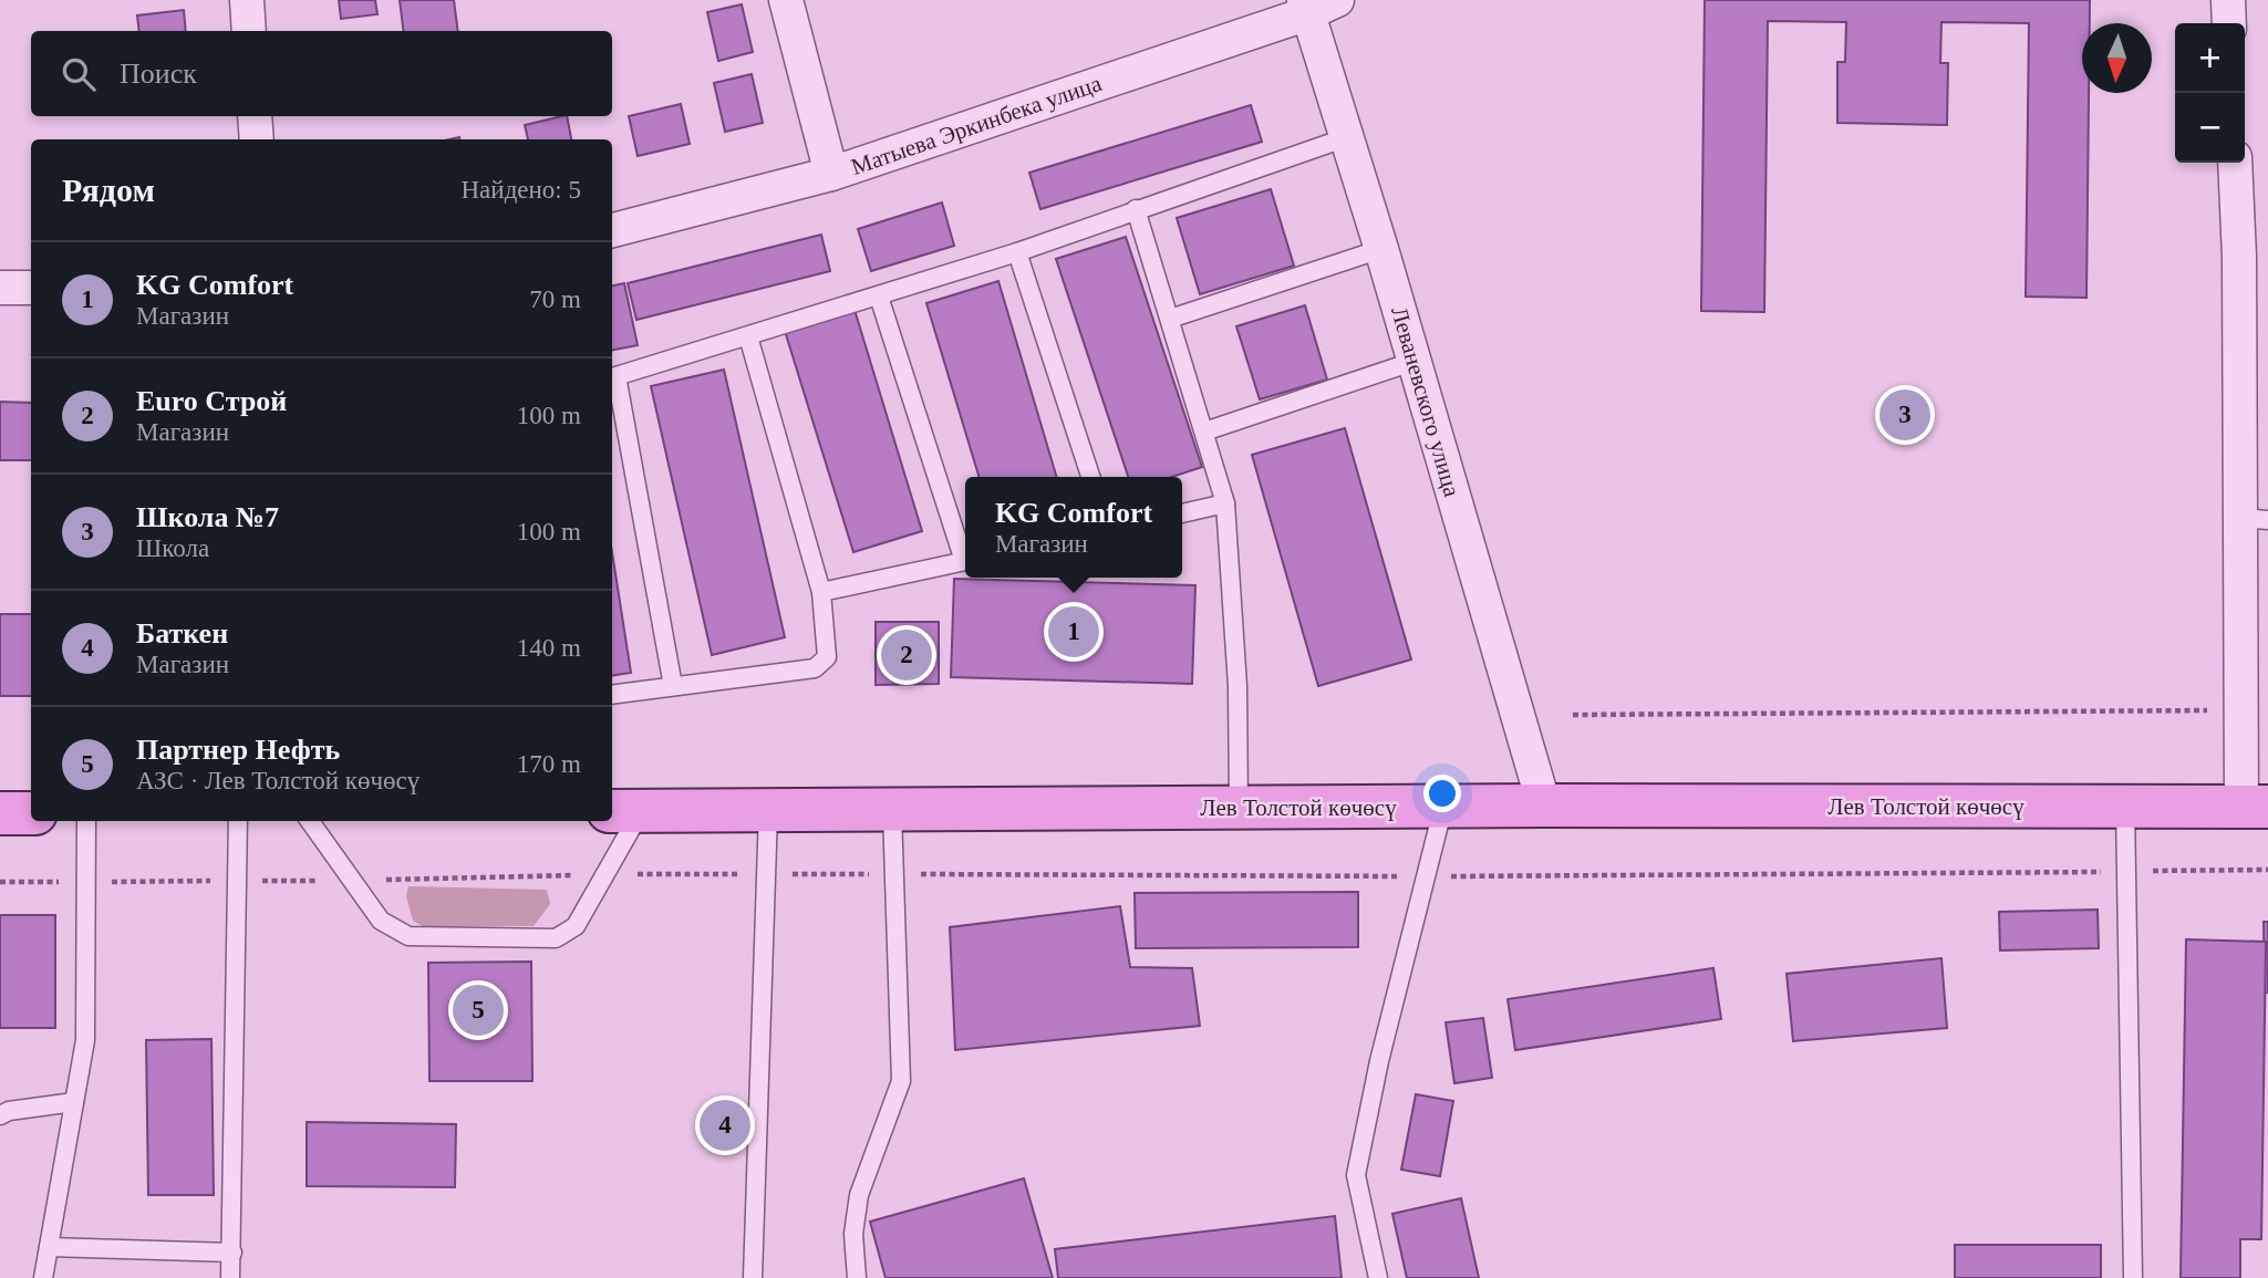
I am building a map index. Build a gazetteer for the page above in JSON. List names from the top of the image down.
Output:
{
  "streets": {
    "main road": ["Лев Толстой көчөсү"],
    "street": ["Матыева Эркинбека улица", "Леваневского улица"]
  },
  "crossings": [
    ["Матыева Эркинбека улица", "Леваневского улица"],
    ["Леваневского улица", "Лев Толстой көчөсү"]
  ],
  "north": "bottom",
  "page": {
    "map_buttons": ["+", "−"],
    "search": "Поиск",
    "heading": ["Рядом", "Найдено: 5"],
    "list": [
      {
        "mark": "1",
        "name": "KG Comfort",
        "note": "Магазин",
        "value": "70 m"
      },
      {
        "mark": "2",
        "name": "Euro Строй",
        "note": "Магазин",
        "value": "100 m"
      },
      {
        "mark": "3",
        "name": "Школа №7",
        "note": "Школа",
        "value": "100 m"
      },
      {
        "mark": "4",
        "name": "Баткен",
        "note": "Магазин",
        "value": "140 m"
      },
      {
        "mark": "5",
        "name": "Партнер Нефть",
        "note": "АЗС · Лев Толстой көчөсү",
        "value": "170 m"
      }
    ],
    "pins": [
      "3",
      "1",
      "2",
      "5",
      "4"
    ],
    "popup": ["KG Comfort", "Магазин"]
  }
}
